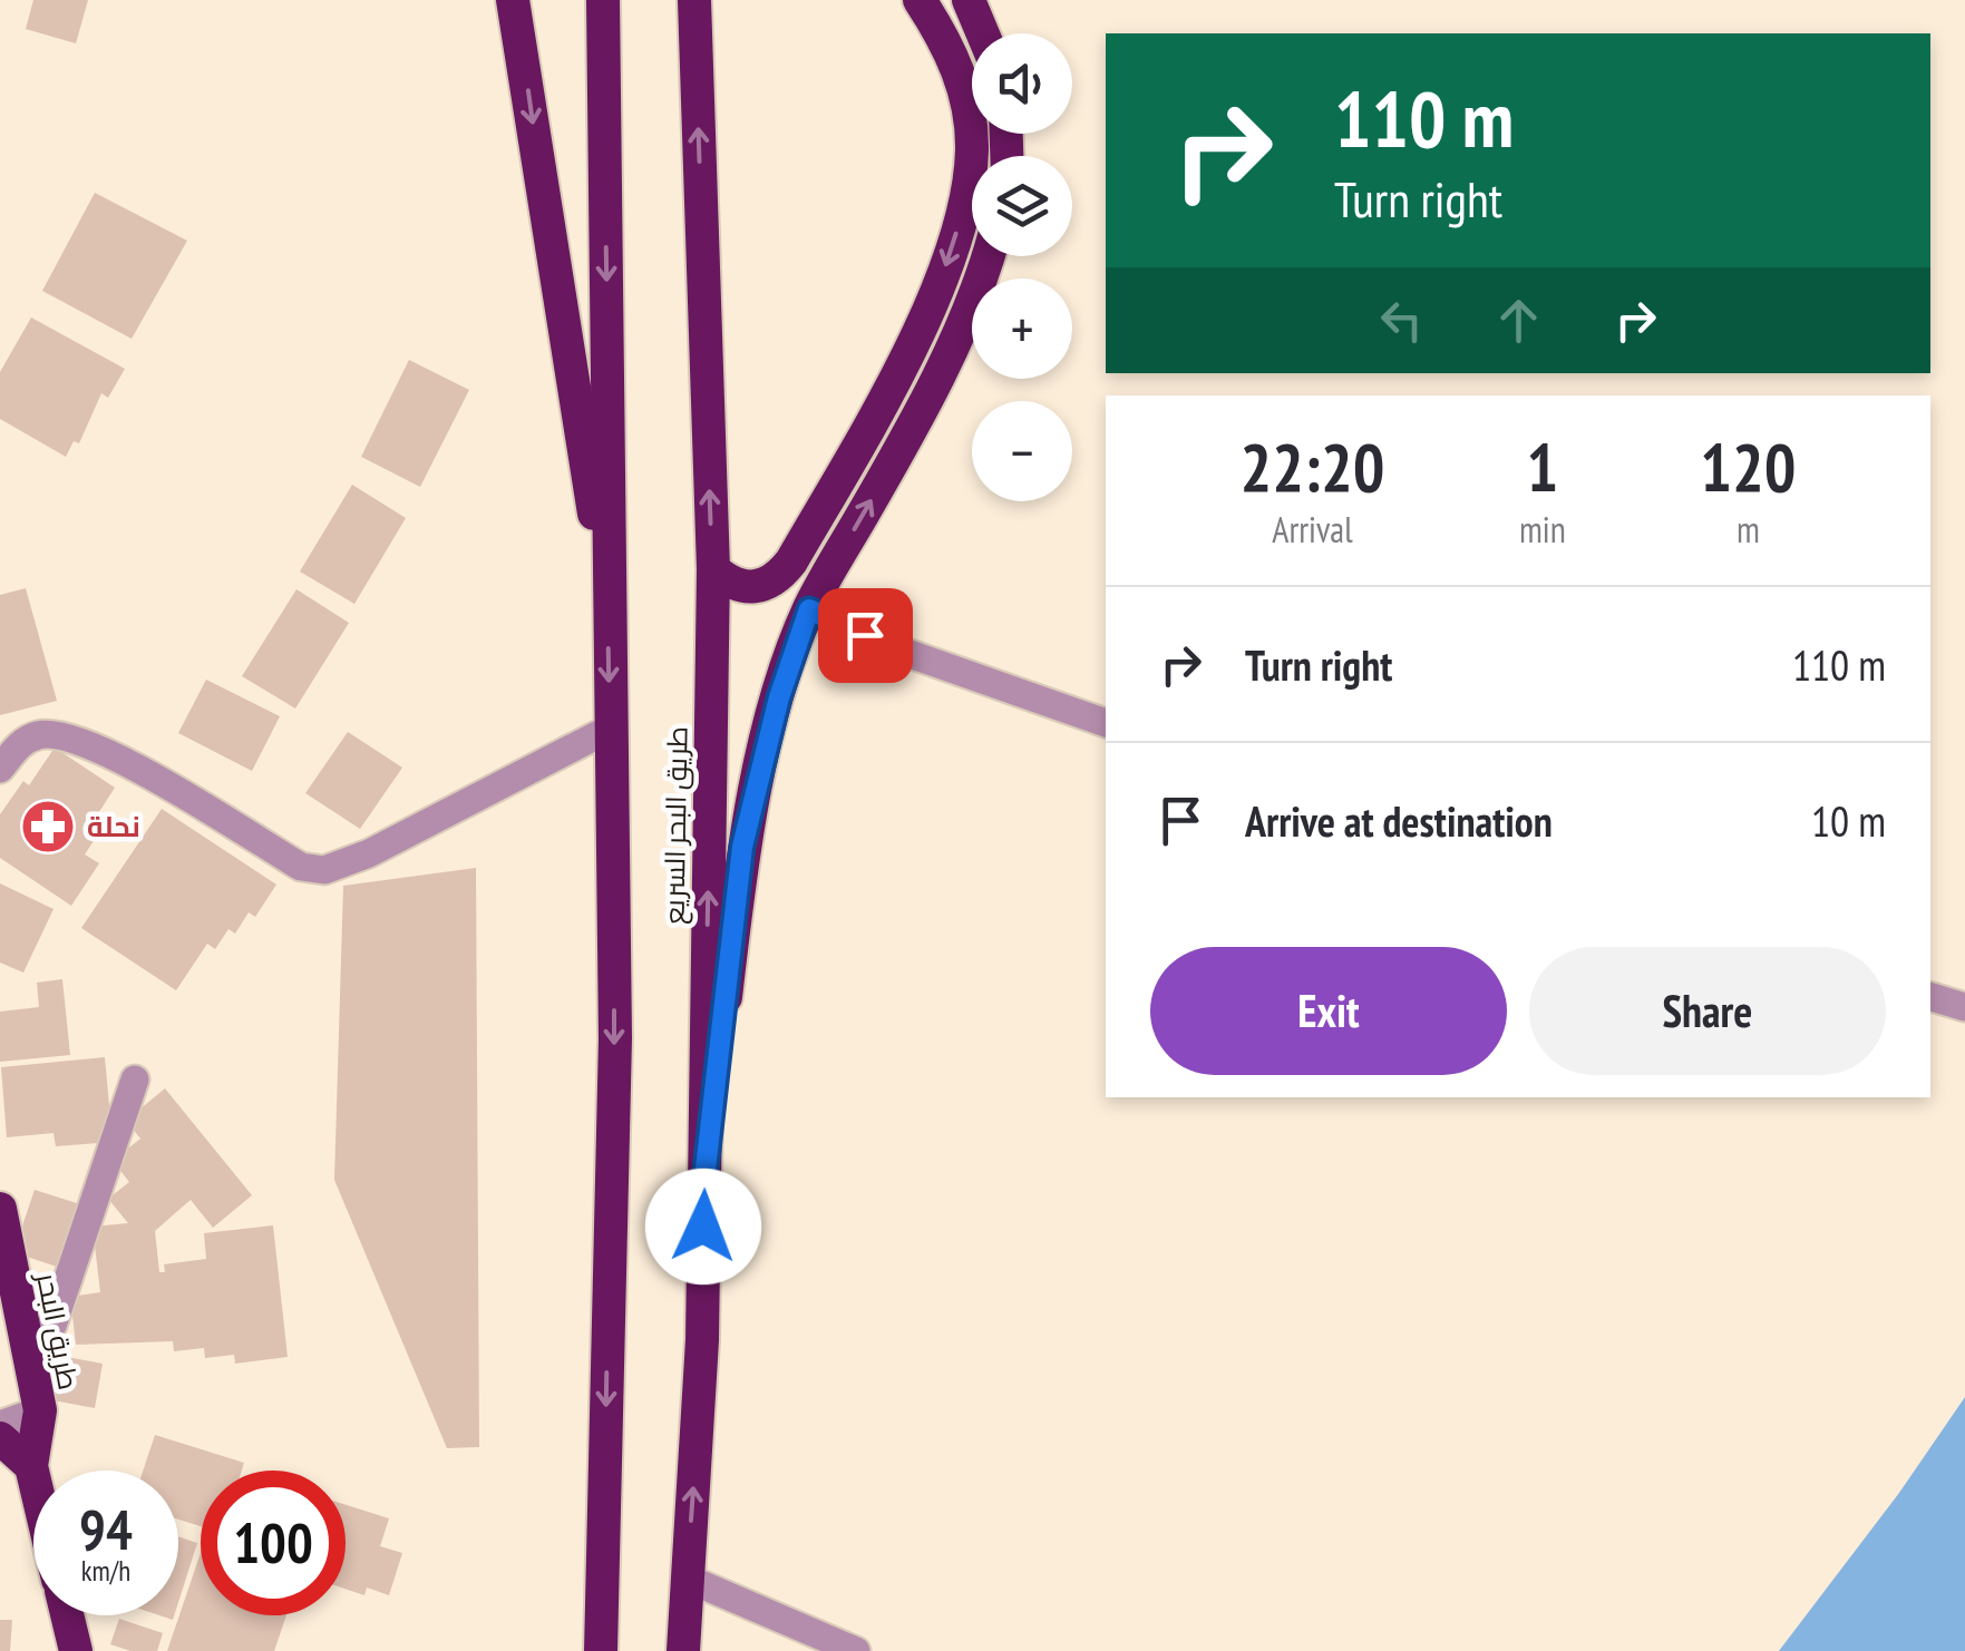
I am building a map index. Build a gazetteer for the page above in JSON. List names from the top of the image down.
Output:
{
  "streets": {
    "highway": ["طريق البحر السريع", "طريق البحر"]
  },
  "places": {
    "pharmacy": ["نحلة"]
  },
  "page": {
    "map_buttons": ["+", "−"],
    "turn": ["110 m", "Turn right"],
    "eta": [
      "22:20",
      "Arrival",
      "1",
      "min",
      "120",
      "m"
    ],
    "list": [
      {
        "name": "Turn right",
        "value": "110 m"
      },
      {
        "name": "Arrive at destination",
        "value": "10 m"
      }
    ],
    "buttons": ["Exit", "Share"],
    "speed": "94 km/h",
    "limit": "100"
  }
}
